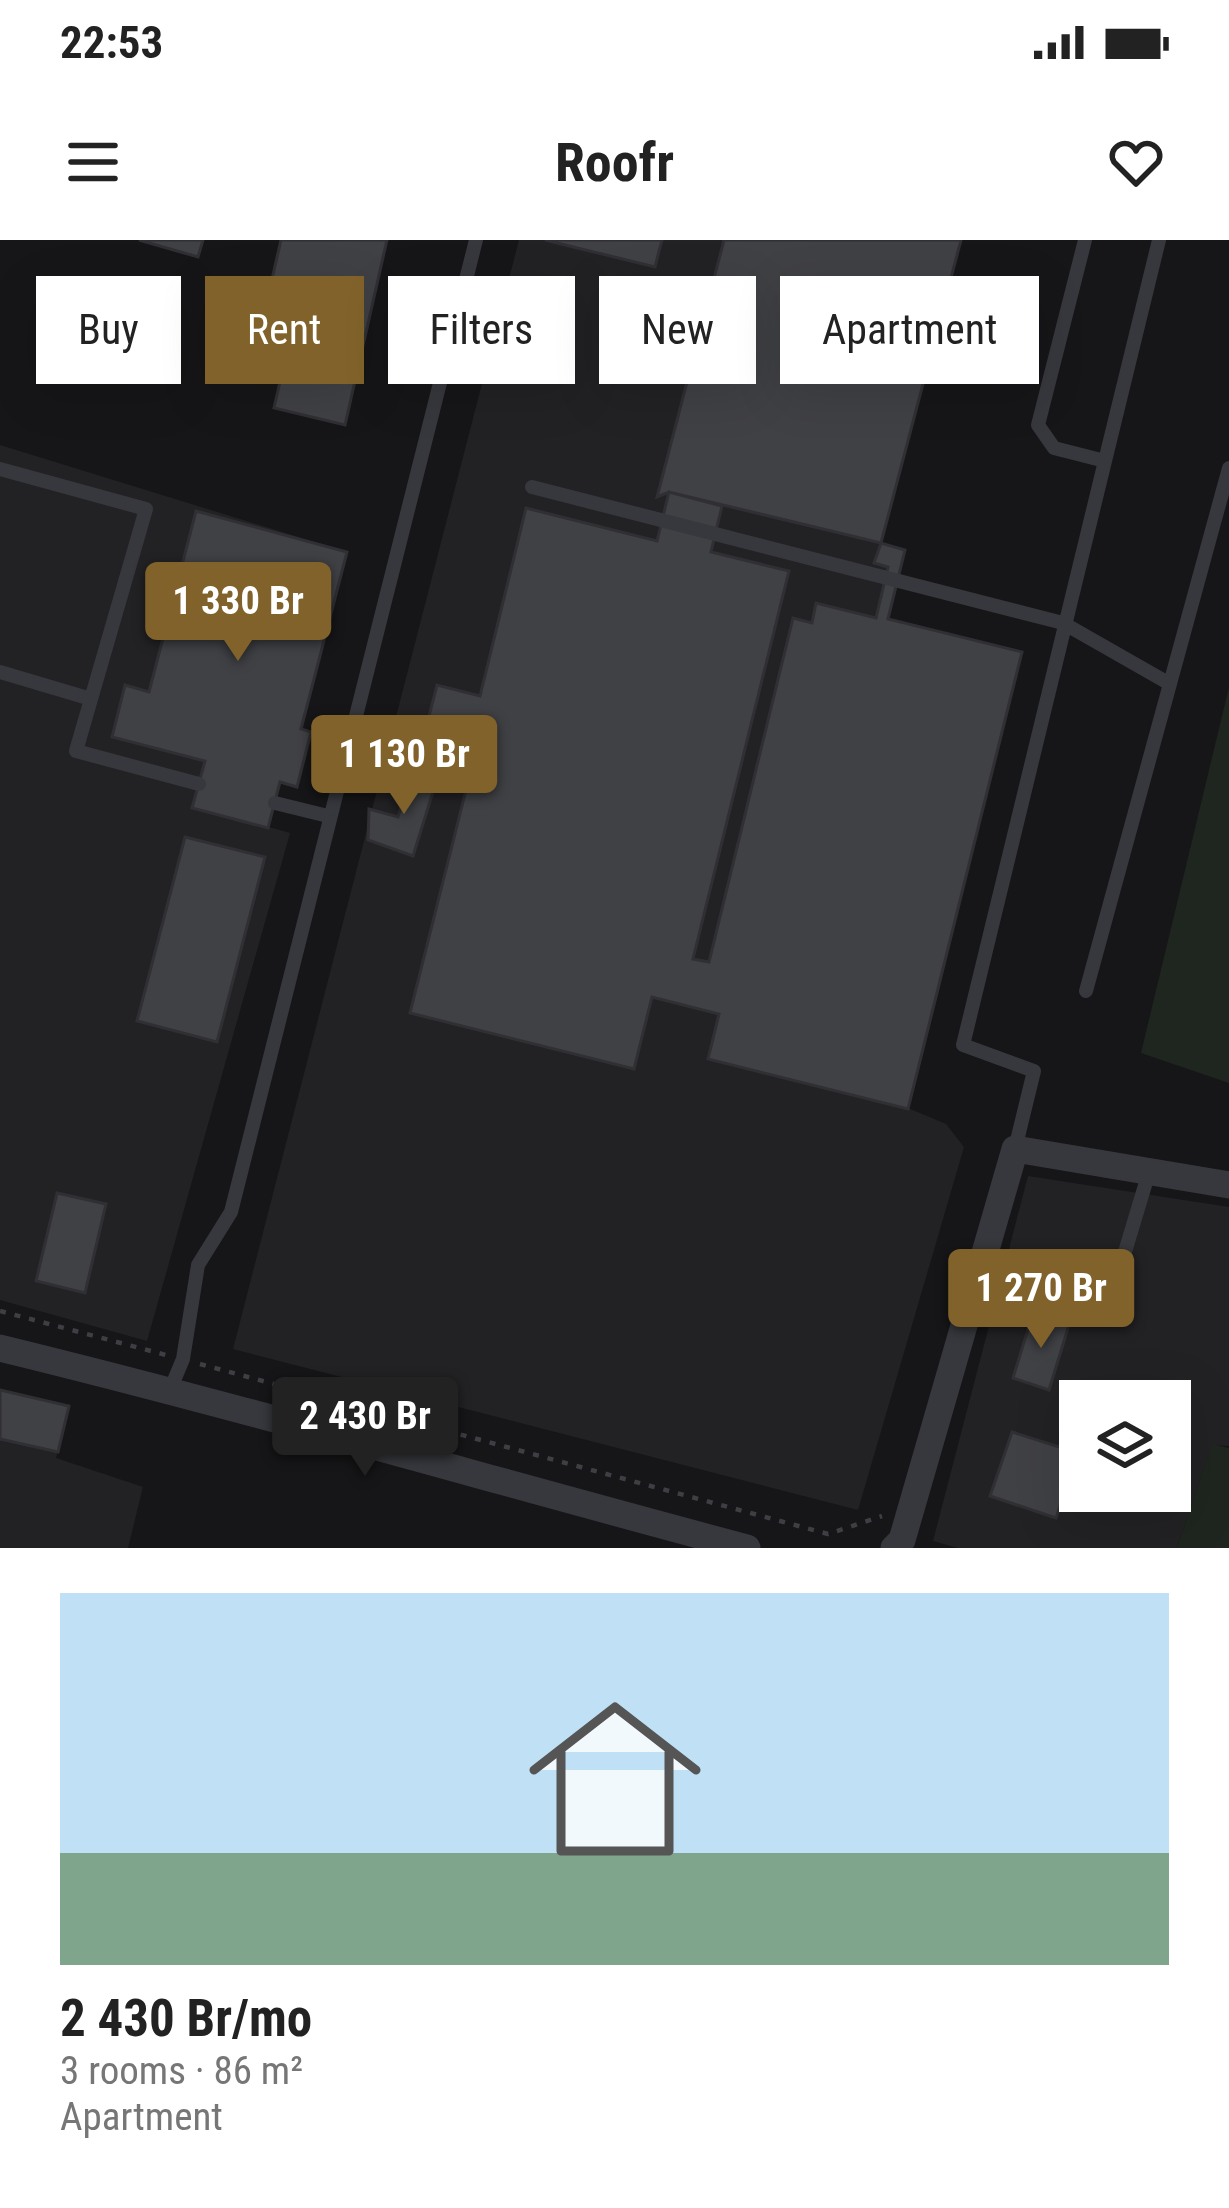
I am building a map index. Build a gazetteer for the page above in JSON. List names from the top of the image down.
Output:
{
  "page": {
    "status": "22:53",
    "header": "Roofr",
    "chip": [
      "Buy",
      "Rent",
      "Filters",
      "New",
      "Apartment"
    ],
    "price": [
      "1 330 Br",
      "1 130 Br",
      "1 270 Br",
      "2 430 Br"
    ],
    "list": [
      {
        "name": "2 430 Br/mo",
        "note": "3 rooms · 86 m² · Apartment"
      }
    ]
  }
}
